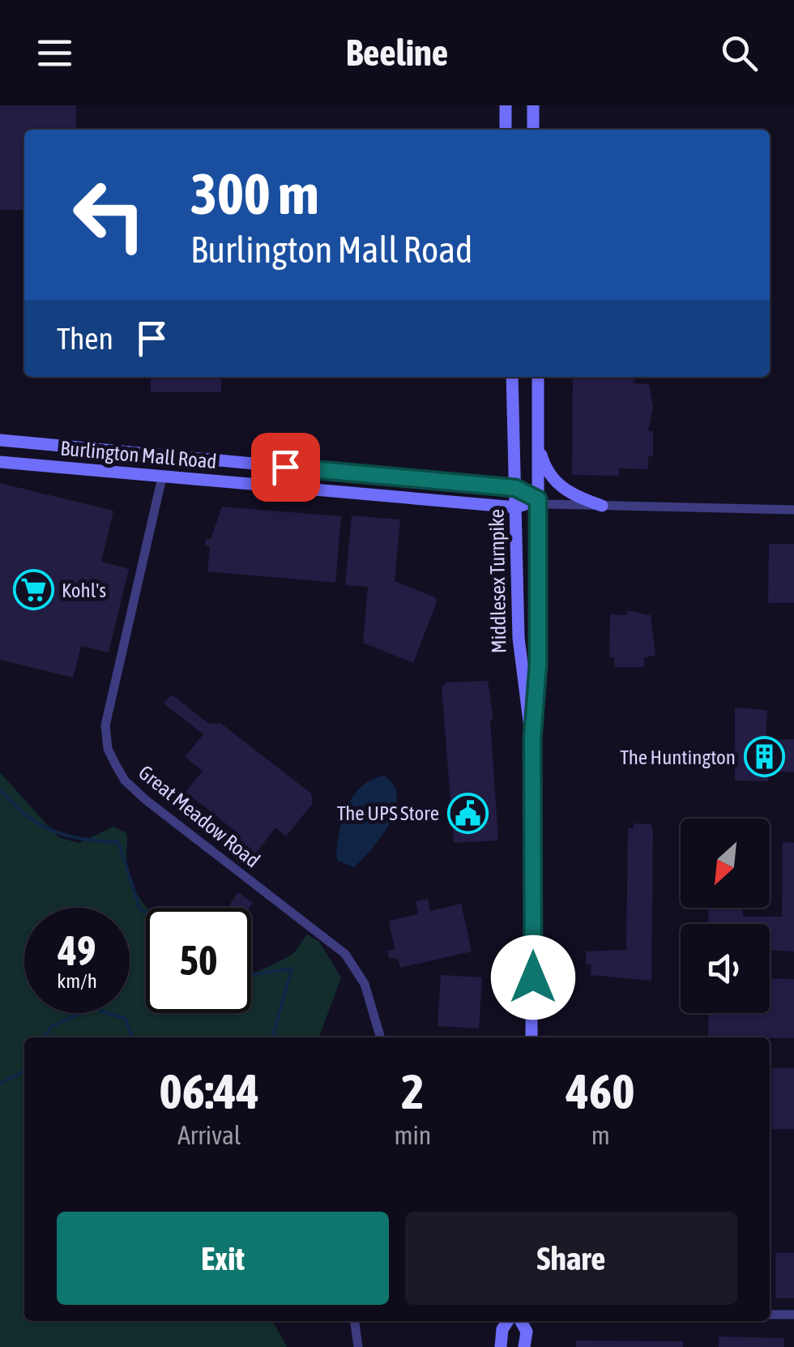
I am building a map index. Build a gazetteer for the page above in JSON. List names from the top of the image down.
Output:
{
  "streets": {
    "main road": ["Burlington Mall Road", "Middlesex Turnpike"],
    "street": ["Great Meadow Road"]
  },
  "crossings": [
    ["Burlington Mall Road", "Middlesex Turnpike"],
    ["Burlington Mall Road", "Great Meadow Road"]
  ],
  "places": {
    "supermarket": ["Kohl's"],
    "building": ["The Huntington"],
    "public building": ["The UPS Store"]
  },
  "north": "bottom left",
  "page": {
    "header": "Beeline",
    "turn": ["300 m", "Burlington Mall Road"],
    "then": "Then",
    "speed": "49 km/h",
    "limit": "50",
    "eta": [
      "06:44",
      "Arrival",
      "2",
      "min",
      "460",
      "m"
    ],
    "buttons": ["Exit", "Share"]
  }
}
